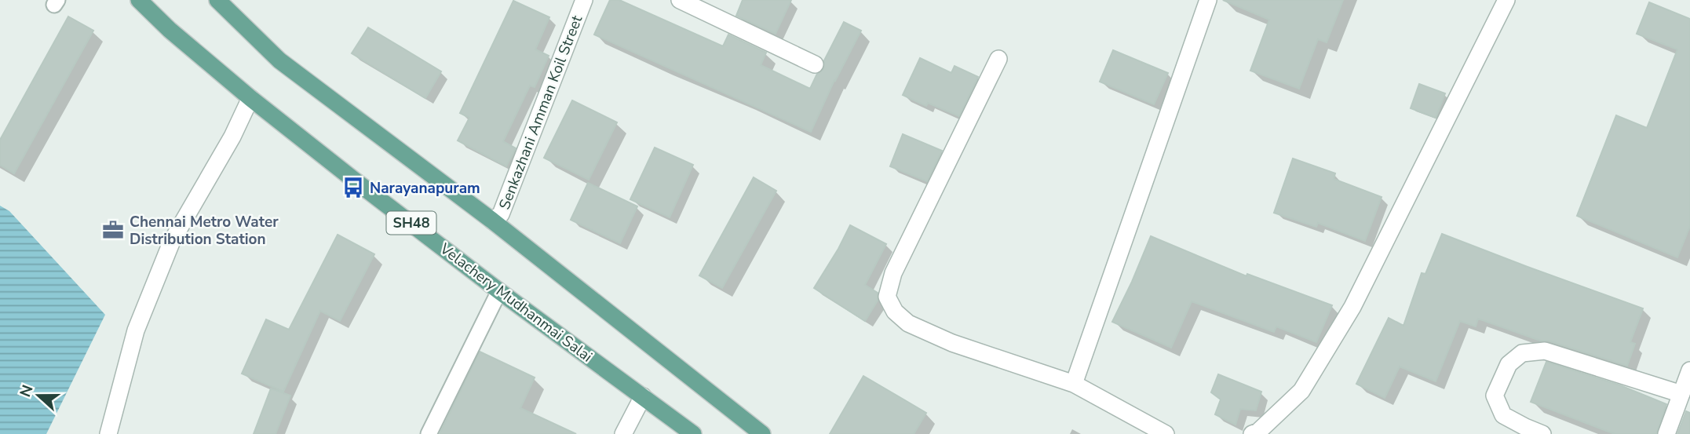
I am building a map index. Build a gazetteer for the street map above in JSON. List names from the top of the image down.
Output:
{
  "streets": {
    "main road": ["SH48", "Velachery Mudhanmai Salai"],
    "street": ["Senkazhani Amman Koil Street"]
  },
  "places": {
    "bus stop": ["Narayanapuram"],
    "office": ["Chennai Metro Water Distribution Station"]
  },
  "north": "left"
}
